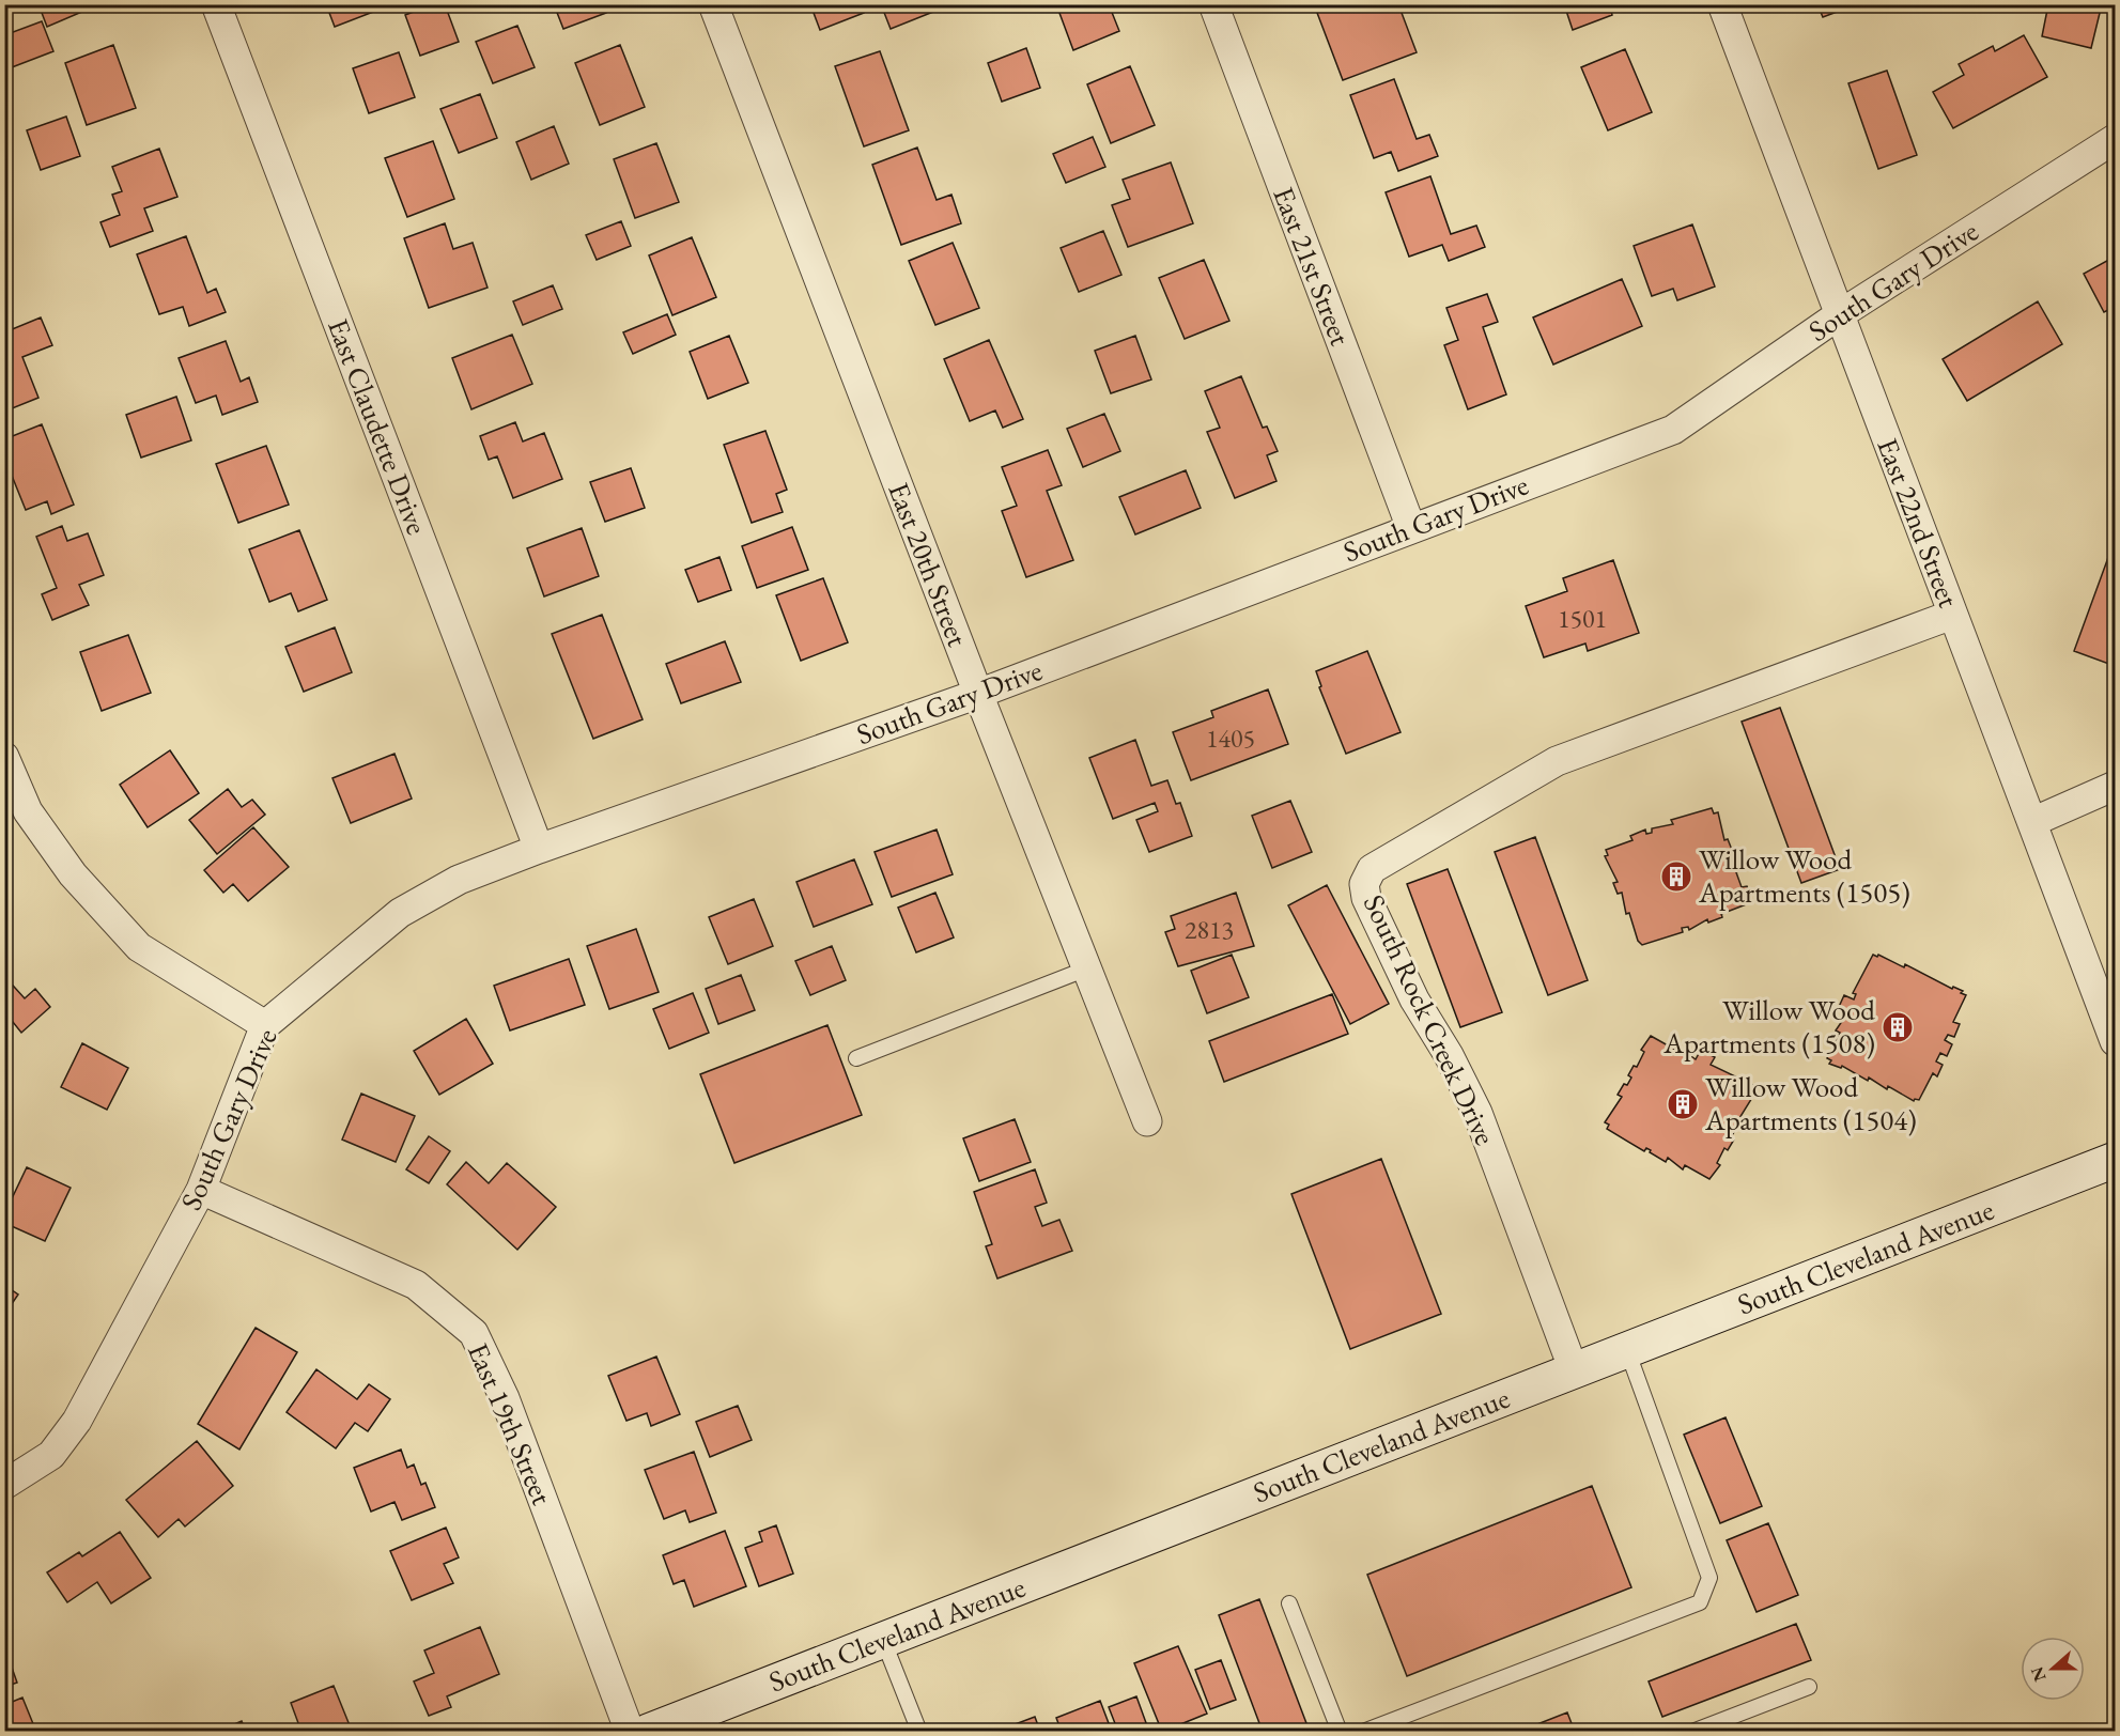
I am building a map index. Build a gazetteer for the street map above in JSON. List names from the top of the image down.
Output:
{
  "streets": {
    "street": [
      "East 21st Street",
      "South Gary Drive",
      "East Claudette Drive",
      "East 22nd Street",
      "East 20th Street",
      "South Rock Creek Drive",
      "South Cleveland Avenue",
      "East 19th Street"
    ]
  },
  "crossings": [
    ["East 21st Street", "South Gary Drive"],
    ["South Gary Drive", "East Claudette Drive"],
    ["South Gary Drive", "East 22nd Street"],
    ["South Gary Drive", "East 20th Street"],
    ["South Gary Drive", "East 19th Street"],
    ["East 22nd Street", "South Rock Creek Drive"],
    ["South Rock Creek Drive", "South Cleveland Avenue"]
  ],
  "places": {
    "building": ["Willow Wood Apartments (1505)", "Willow Wood Apartments (1508)", "Willow Wood Apartments (1504)"]
  },
  "house_numbers": ["1501", "1405", "2813"],
  "north": "left"
}
